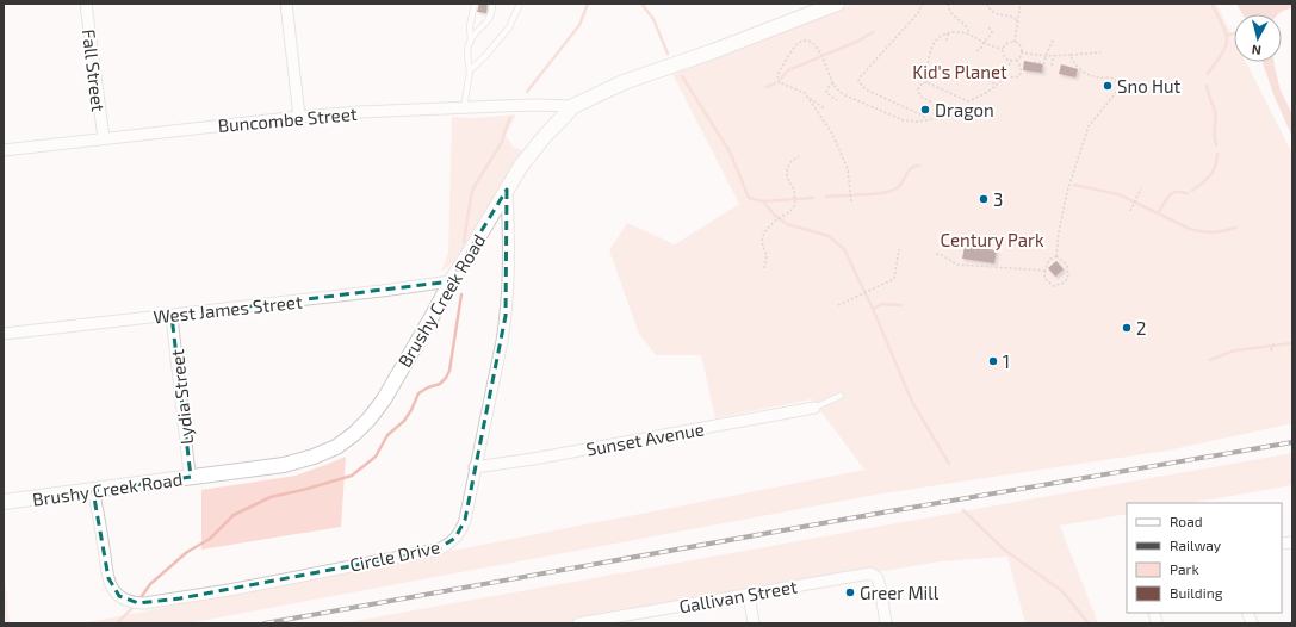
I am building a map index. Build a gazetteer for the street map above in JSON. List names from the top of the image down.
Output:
{
  "streets": {
    "street": [
      "Fall Street",
      "Buncombe Street",
      "Brushy Creek Road",
      "West James Street",
      "Lydia Street",
      "Sunset Avenue",
      "Circle Drive",
      "Gallivan Street"
    ]
  },
  "crossings": [
    ["Fall Street", "Buncombe Street"],
    ["Buncombe Street", "Brushy Creek Road"],
    ["Brushy Creek Road", "West James Street"],
    ["Brushy Creek Road", "Lydia Street"],
    ["Brushy Creek Road", "Circle Drive"],
    ["West James Street", "Lydia Street"],
    ["Sunset Avenue", "Circle Drive"]
  ],
  "parks": ["Kid's Planet", "Century Park"],
  "places": [
    "Sno Hut",
    "Dragon",
    "3",
    "2",
    "1",
    "Greer Mill"
  ],
  "legend": [
    "Road",
    "Railway",
    "Park",
    "Building"
  ],
  "north": "bottom"
}
